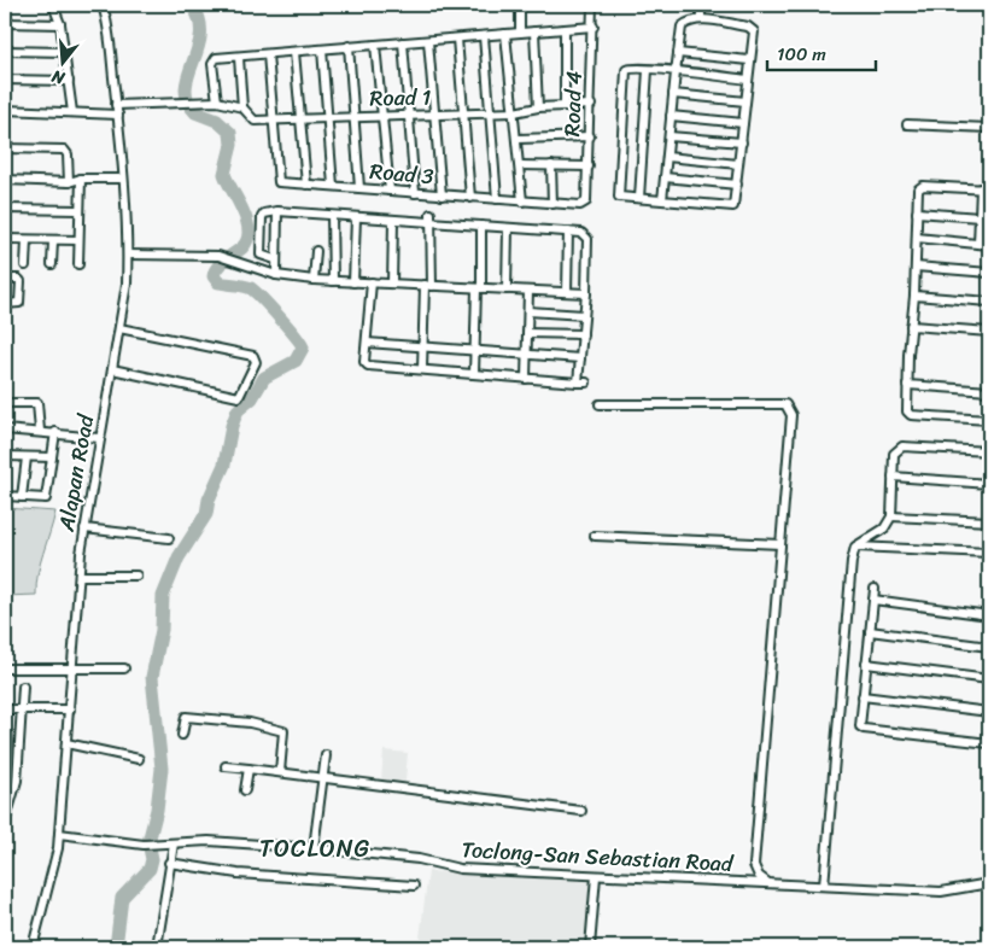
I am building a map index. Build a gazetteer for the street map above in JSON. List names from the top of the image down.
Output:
{
  "streets": {
    "street": [
      "Road 1",
      "Road 4",
      "Road 3",
      "Alapan Road",
      "Toclong-San Sebastian Road"
    ]
  },
  "crossings": [
    ["Road 1", "Road 4"],
    ["Road 1", "Road 3"],
    ["Road 1", "Alapan Road"],
    ["Road 4", "Road 3"],
    ["Alapan Road", "Toclong-San Sebastian Road"]
  ],
  "districts": ["TOCLONG"],
  "scale_bar": "100 m",
  "north": "bottom"
}
